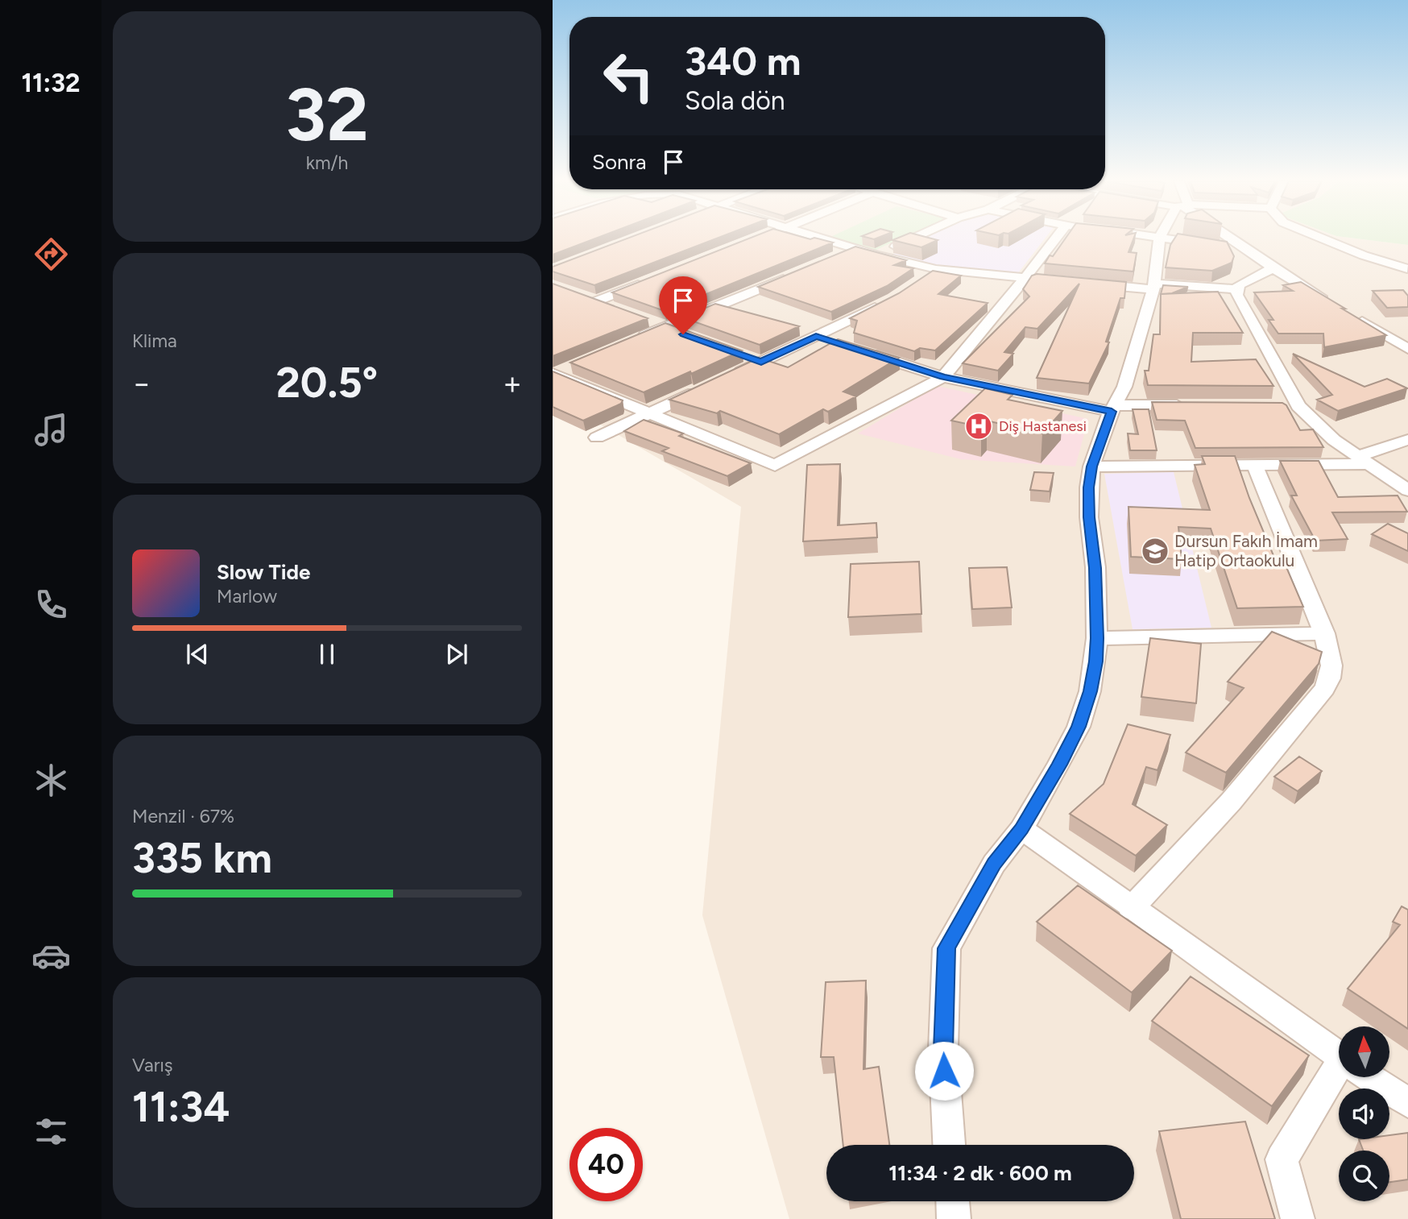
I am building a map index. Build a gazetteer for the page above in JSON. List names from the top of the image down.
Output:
{
  "places": {
    "hospital": ["Diş Hastanesi"],
    "school or university": ["Dursun Fakıh İmam Hatip Ortaokulu"]
  },
  "north": "top",
  "page": {
    "tabs": "11:32",
    "tile": [
      ["32", "km/h"],
      "Klima",
      ["Menzil · 67%", "335 km"],
      ["Varış", "11:34"]
    ],
    "turn": ["340 m", "Sola dön"],
    "then": "Sonra",
    "heat": ["−", "20.5°", "+"],
    "song": ["Slow Tide", "Marlow"],
    "limit": "40",
    "trip": "11:34 · 2 dk · 600 m"
  }
}
